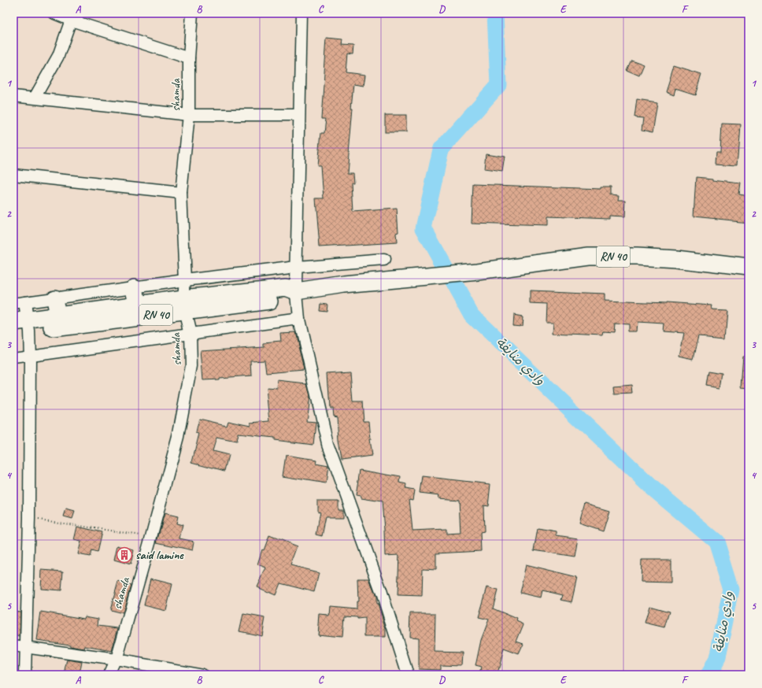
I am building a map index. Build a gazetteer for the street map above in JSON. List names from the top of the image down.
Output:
{
  "streets": {
    "main road": ["RN 40"],
    "street": ["shamda"]
  },
  "crossings": [
    ["shamda", "RN 40"]
  ],
  "water": ["وادي منايفة"],
  "places": {
    "building": ["said lamine"]
  },
  "grid": {
    "columns": [
      "A",
      "B",
      "C",
      "D",
      "E",
      "F"
    ],
    "rows": [
      "1",
      "2",
      "3",
      "4",
      "5"
    ]
  }
}
